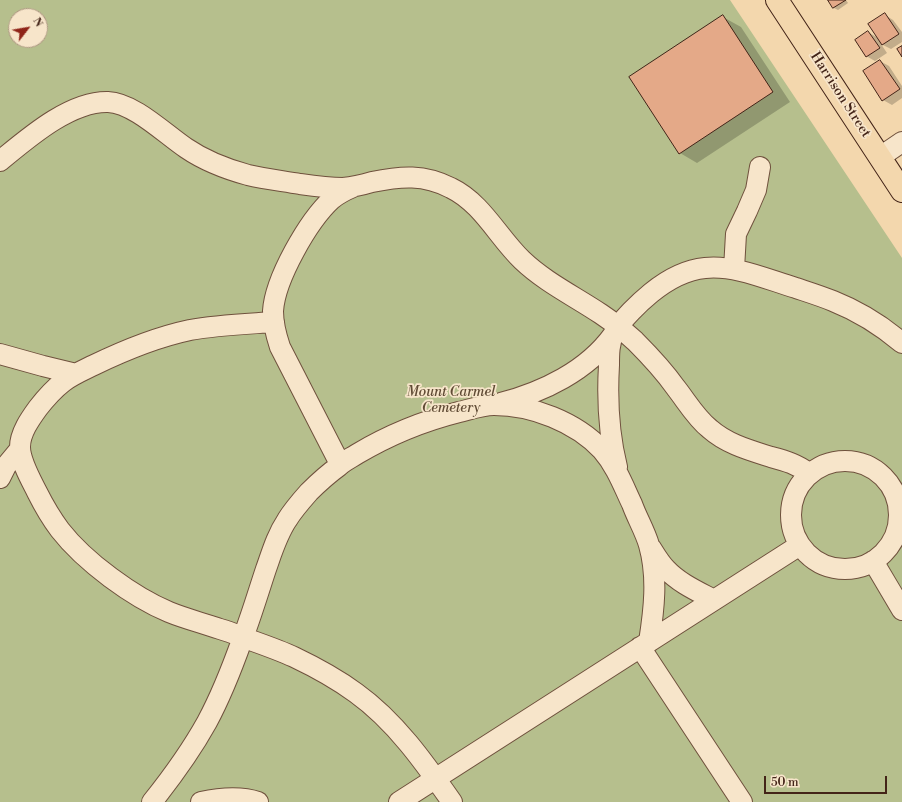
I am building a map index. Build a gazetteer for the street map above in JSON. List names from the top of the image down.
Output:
{
  "streets": {
    "main road": ["Harrison Street"]
  },
  "parks": ["Mount Carmel Cemetery"],
  "scale_bar": "50 m",
  "north": "top right"
}
